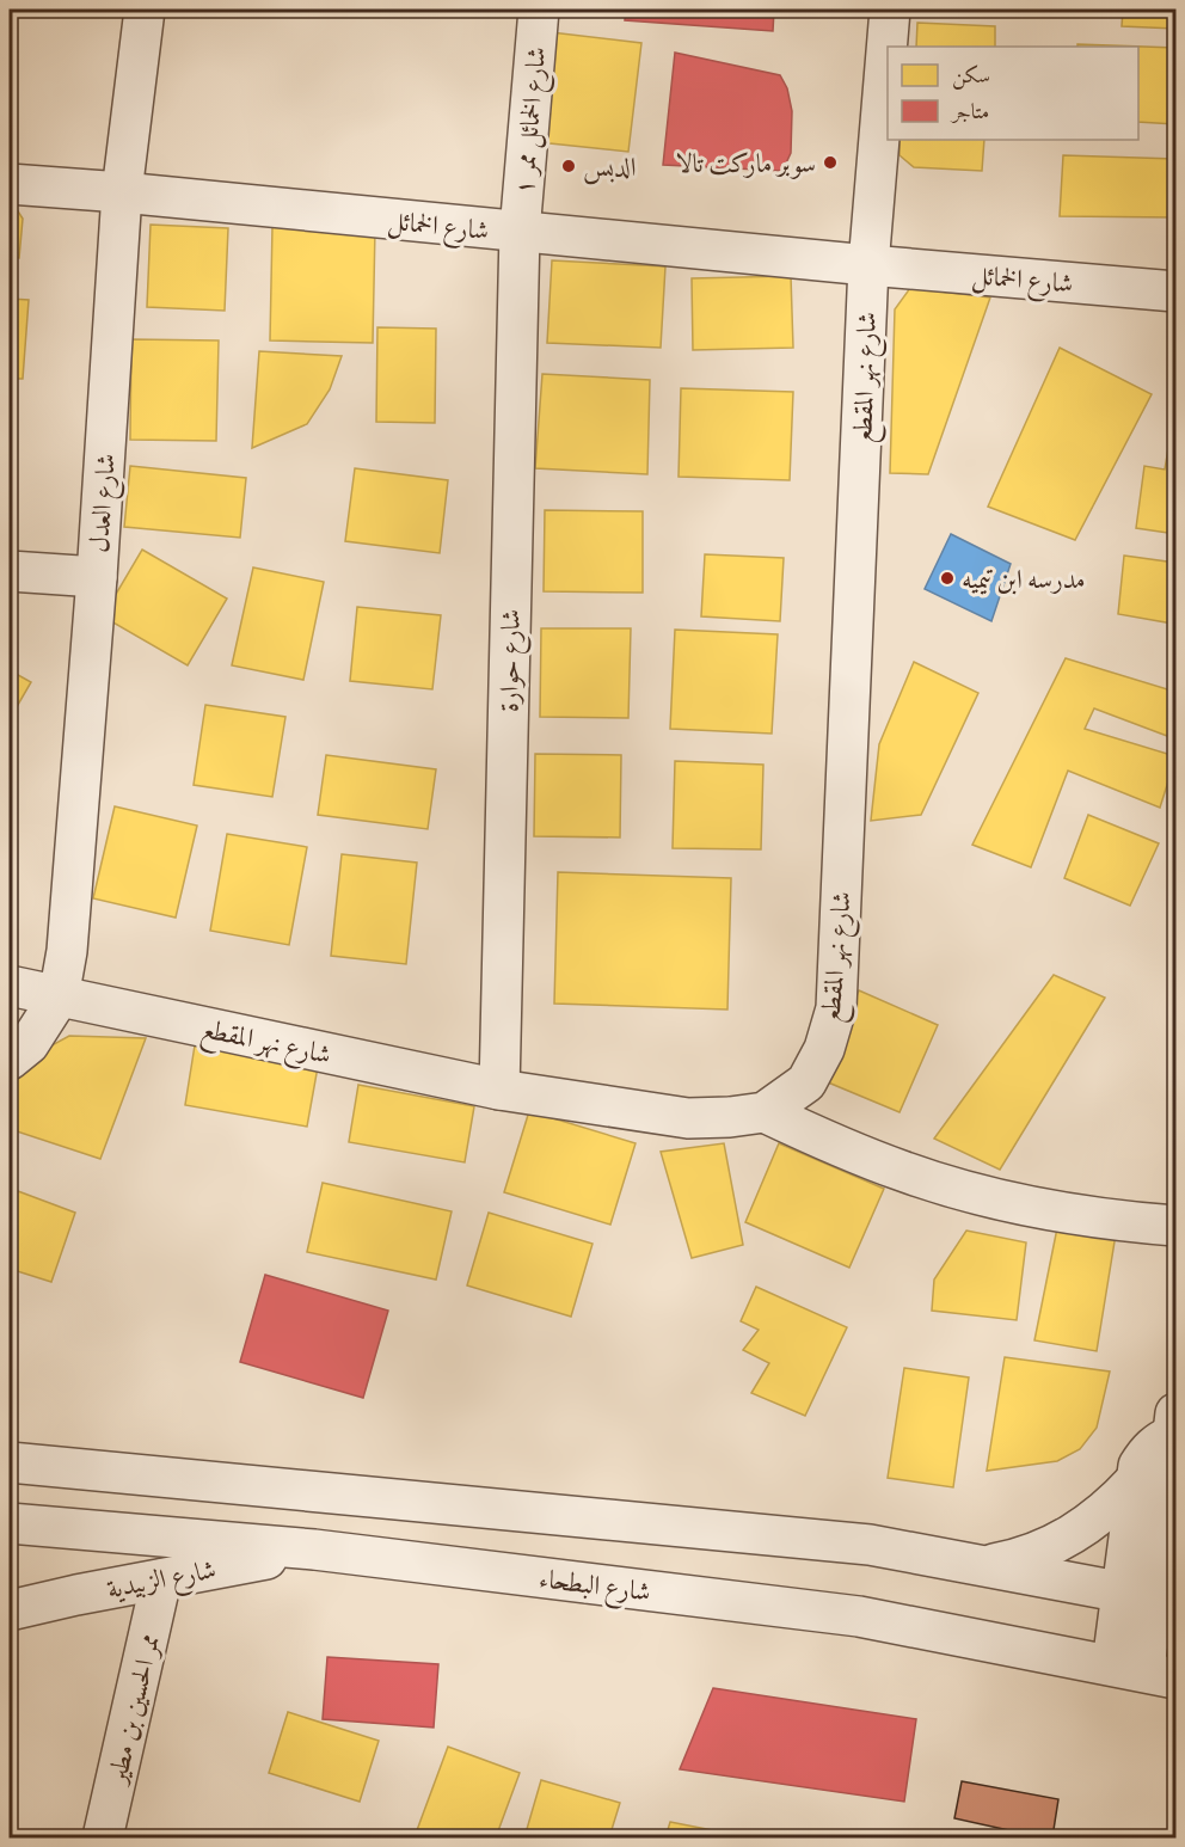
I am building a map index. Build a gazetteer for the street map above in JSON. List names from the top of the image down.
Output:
{
  "streets": {
    "street": [
      "شارع الخمائل ممر ١",
      "شارع الخمائل",
      "شارع نهر المقطع",
      "شارع العدل",
      "شارع حوارة",
      "شارع الزبيدية",
      "شارع البطحاء",
      "ممر الحسين بن مطير"
    ]
  },
  "crossings": [
    ["شارع الخمائل ممر ١", "شارع الخمائل"],
    ["شارع الخمائل ممر ١", "شارع حوارة"],
    ["شارع الخمائل", "شارع نهر المقطع"],
    ["شارع الخمائل", "شارع العدل"],
    ["شارع الخمائل", "شارع حوارة"],
    ["شارع نهر المقطع", "شارع العدل"],
    ["شارع نهر المقطع", "شارع حوارة"],
    ["شارع الزبيدية", "شارع البطحاء"],
    ["شارع الزبيدية", "ممر الحسين بن مطير"]
  ],
  "places": ["سوبر ماركت تالا", "الدبس", "مدرسه ابن تيميه"],
  "legend": ["سكن", "متاجر"]
}
